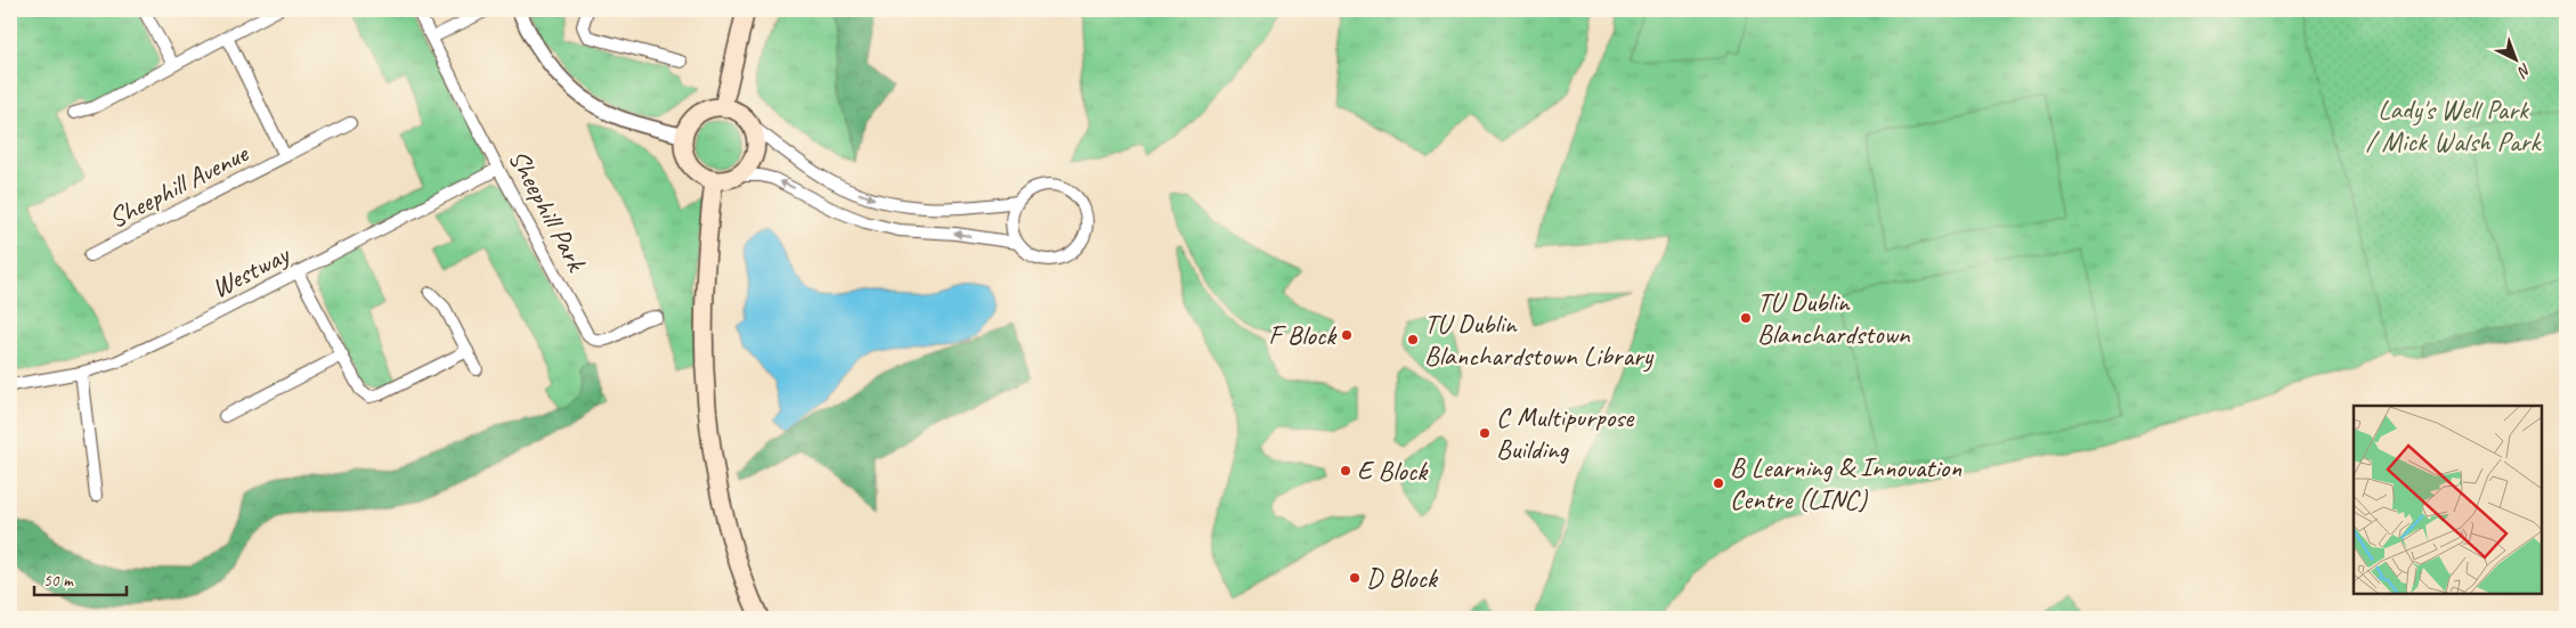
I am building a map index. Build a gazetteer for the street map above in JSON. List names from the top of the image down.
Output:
{
  "streets": {
    "street": ["Sheephill Avenue", "Sheephill Park", "Westway"]
  },
  "crossings": [
    ["Sheephill Park", "Westway"]
  ],
  "parks": ["Lady's Well Park / Mick Walsh Park"],
  "places": [
    "TU Dublin Blanchardstown",
    "F Block",
    "TU Dublin Blanchardstown Library",
    "C Multipurpose Building",
    "E Block",
    "B Learning & Innovation Centre (LINC)",
    "D Block"
  ],
  "scale_bar": "50 m",
  "north": "bottom right"
}
